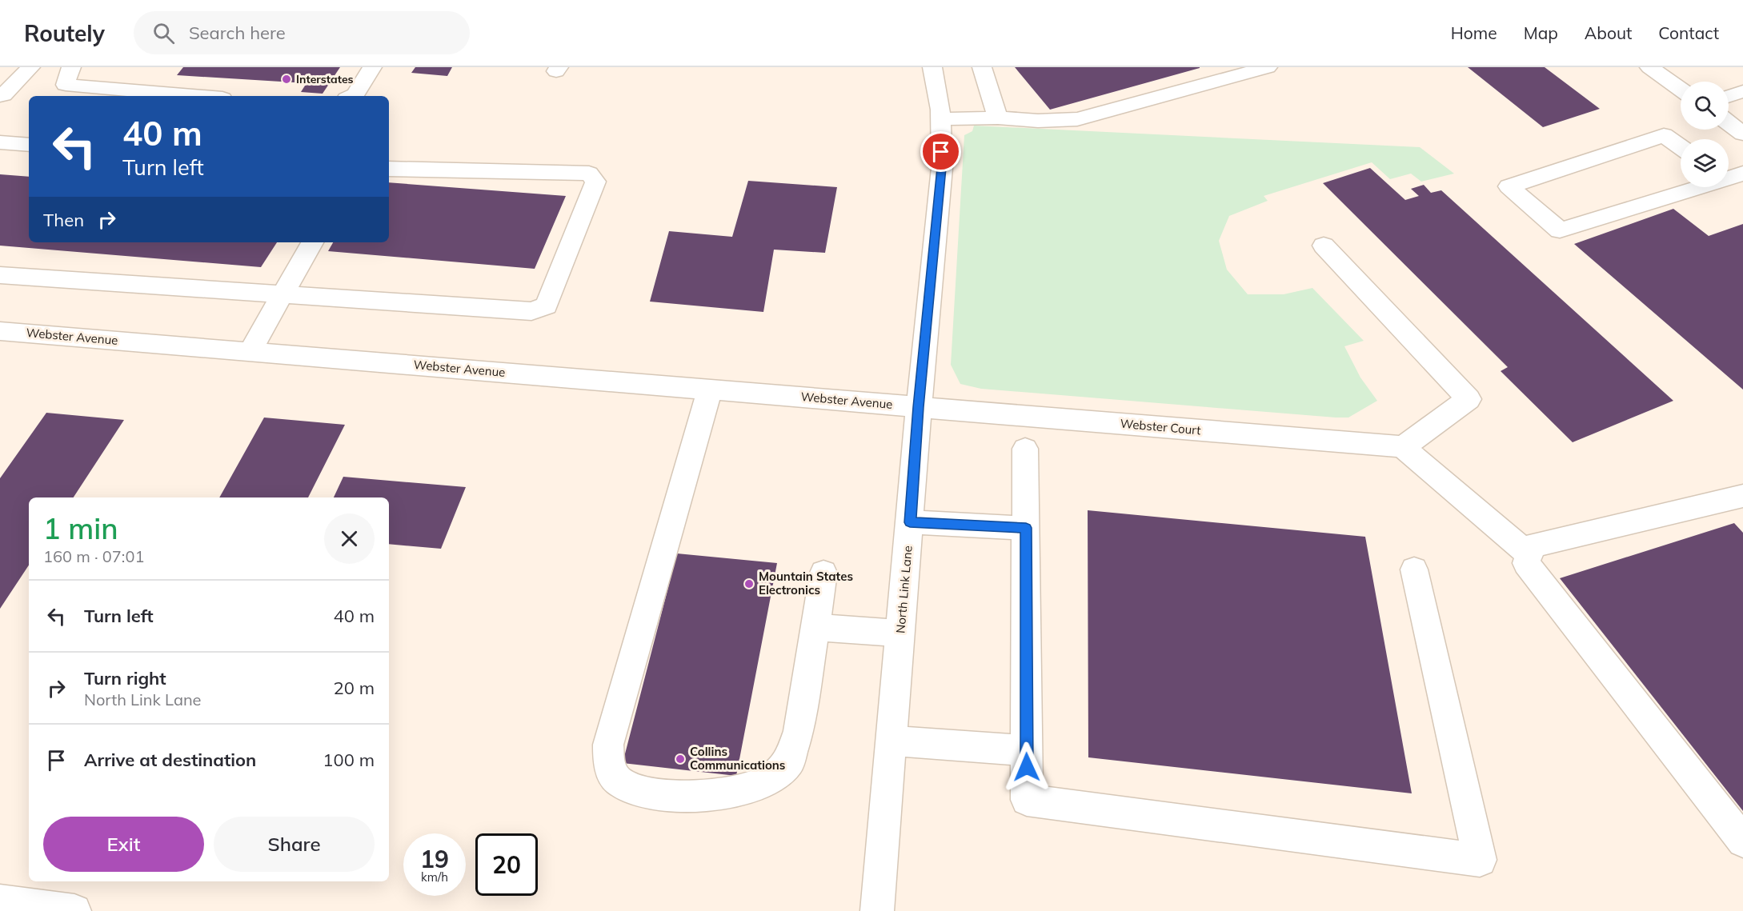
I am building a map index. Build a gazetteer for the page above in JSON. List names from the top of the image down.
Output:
{
  "streets": {
    "street": ["Webster Avenue", "Webster Court", "North Link Lane"]
  },
  "crossings": [
    ["Webster Avenue", "Webster Court"],
    ["Webster Avenue", "North Link Lane"],
    ["Webster Court", "North Link Lane"]
  ],
  "places": ["Interstates", "Mountain States Electronics", "Collins Communications"],
  "page": {
    "header": "Routely",
    "search": "Search here",
    "nav": [
      "Home",
      "Map",
      "About",
      "Contact"
    ],
    "turn": ["40 m", "Turn left"],
    "then": "Then",
    "heading": ["1 min", "160 m · 07:01"],
    "list": [
      {
        "name": "Turn left",
        "value": "40 m"
      },
      {
        "name": "Turn right",
        "note": "North Link Lane",
        "value": "20 m"
      },
      {
        "name": "Arrive at destination",
        "value": "100 m"
      }
    ],
    "buttons": ["Exit", "Share"],
    "speed": "19 km/h",
    "limit": "20"
  }
}
